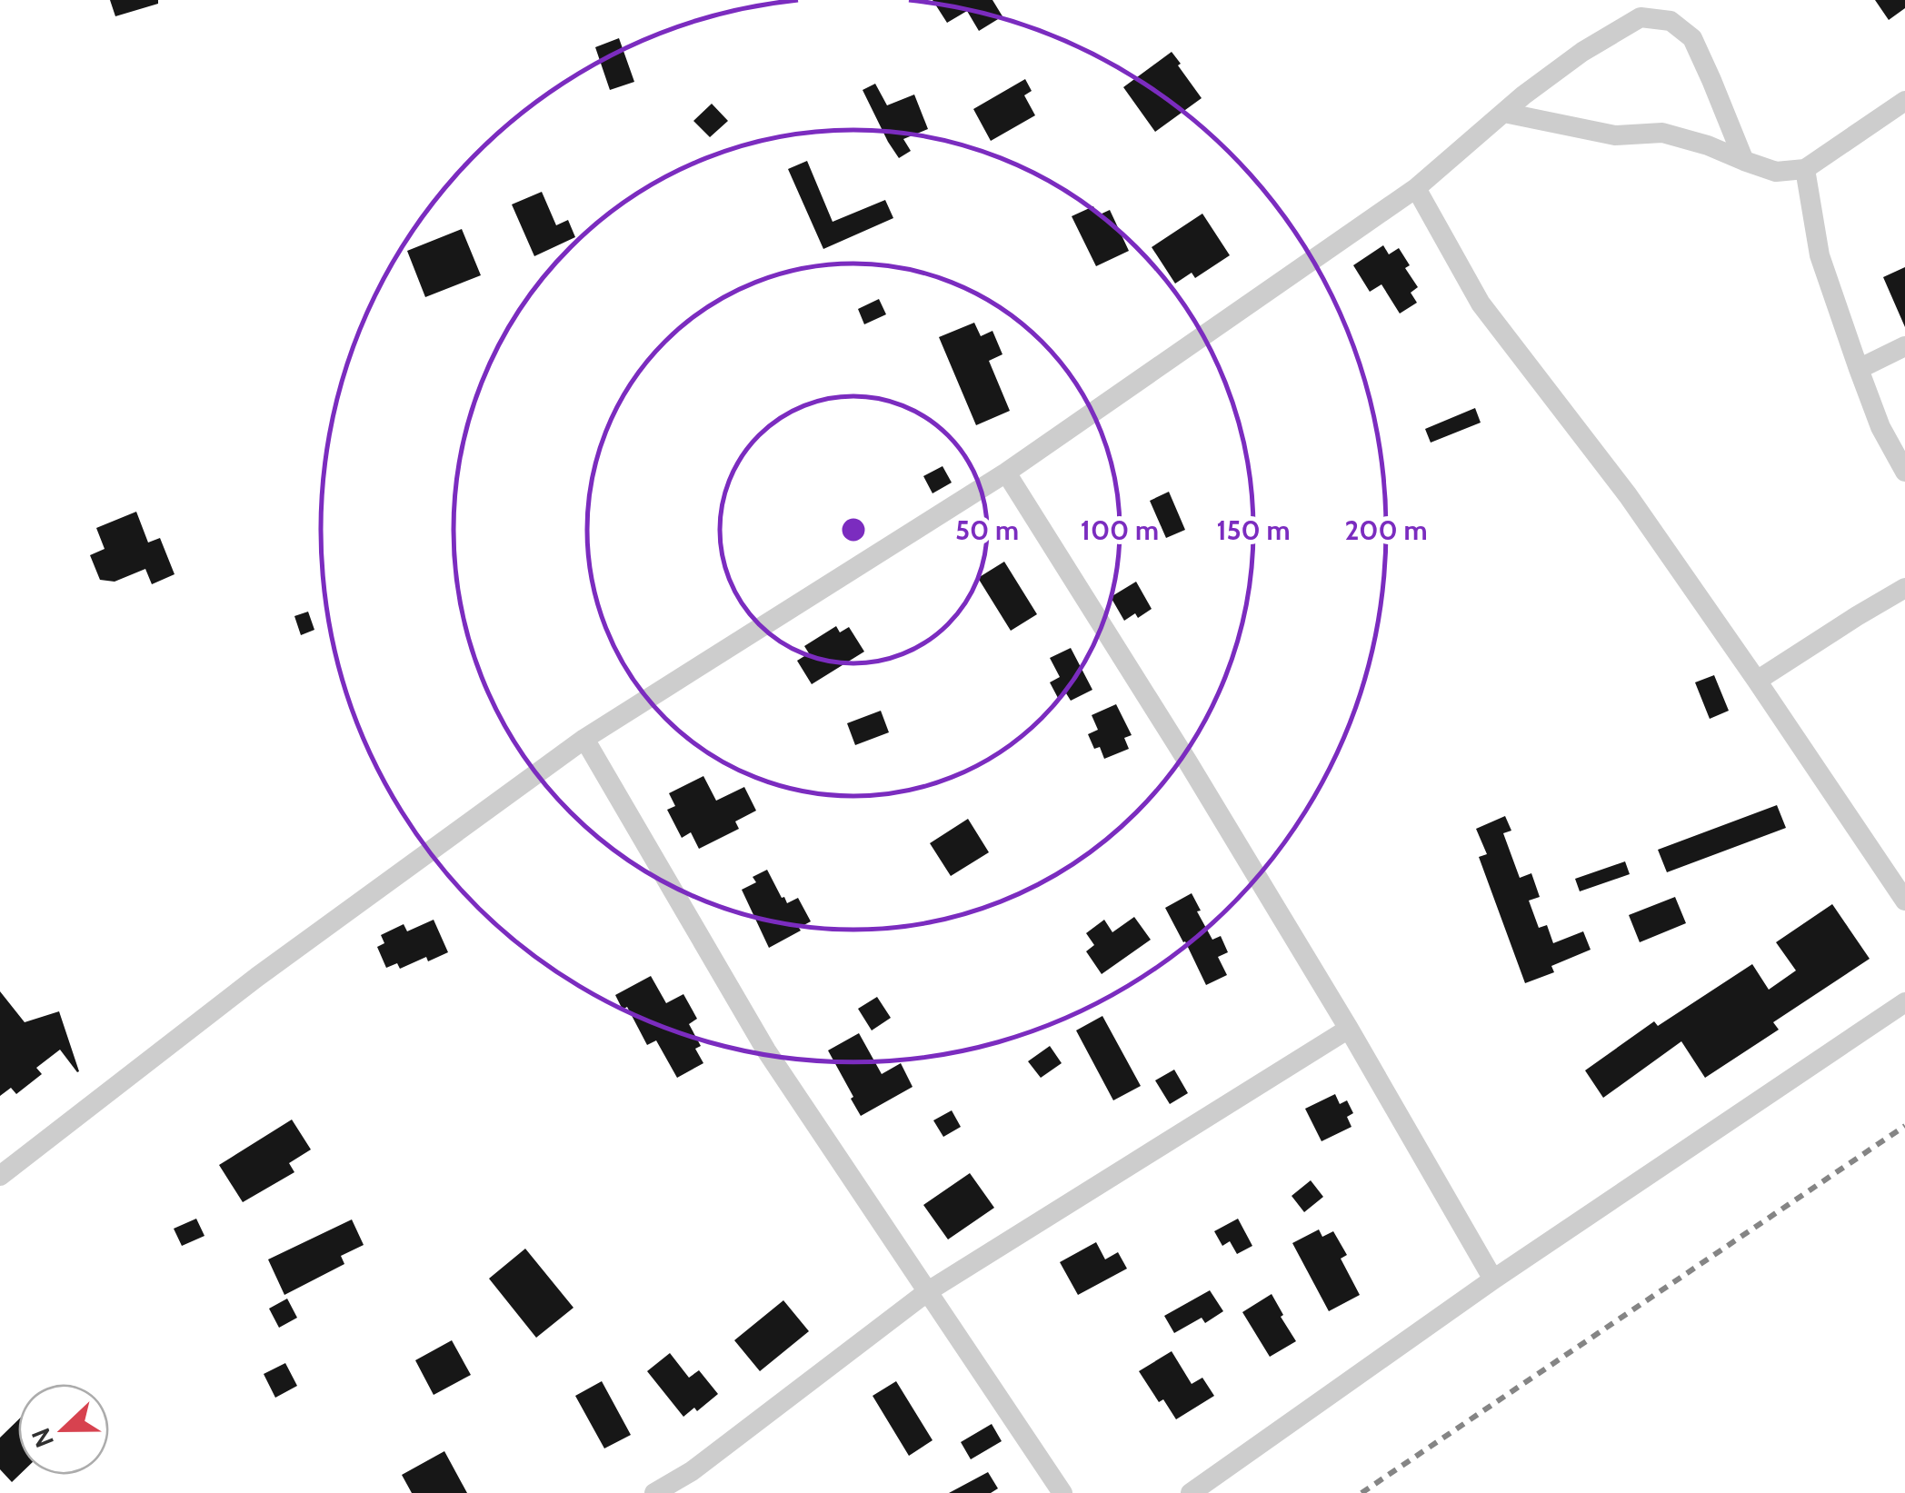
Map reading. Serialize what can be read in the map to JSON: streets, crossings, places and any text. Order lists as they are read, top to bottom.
{
  "north": "left",
  "rings": [
    "50 m",
    "100 m",
    "150 m",
    "200 m"
  ]
}
